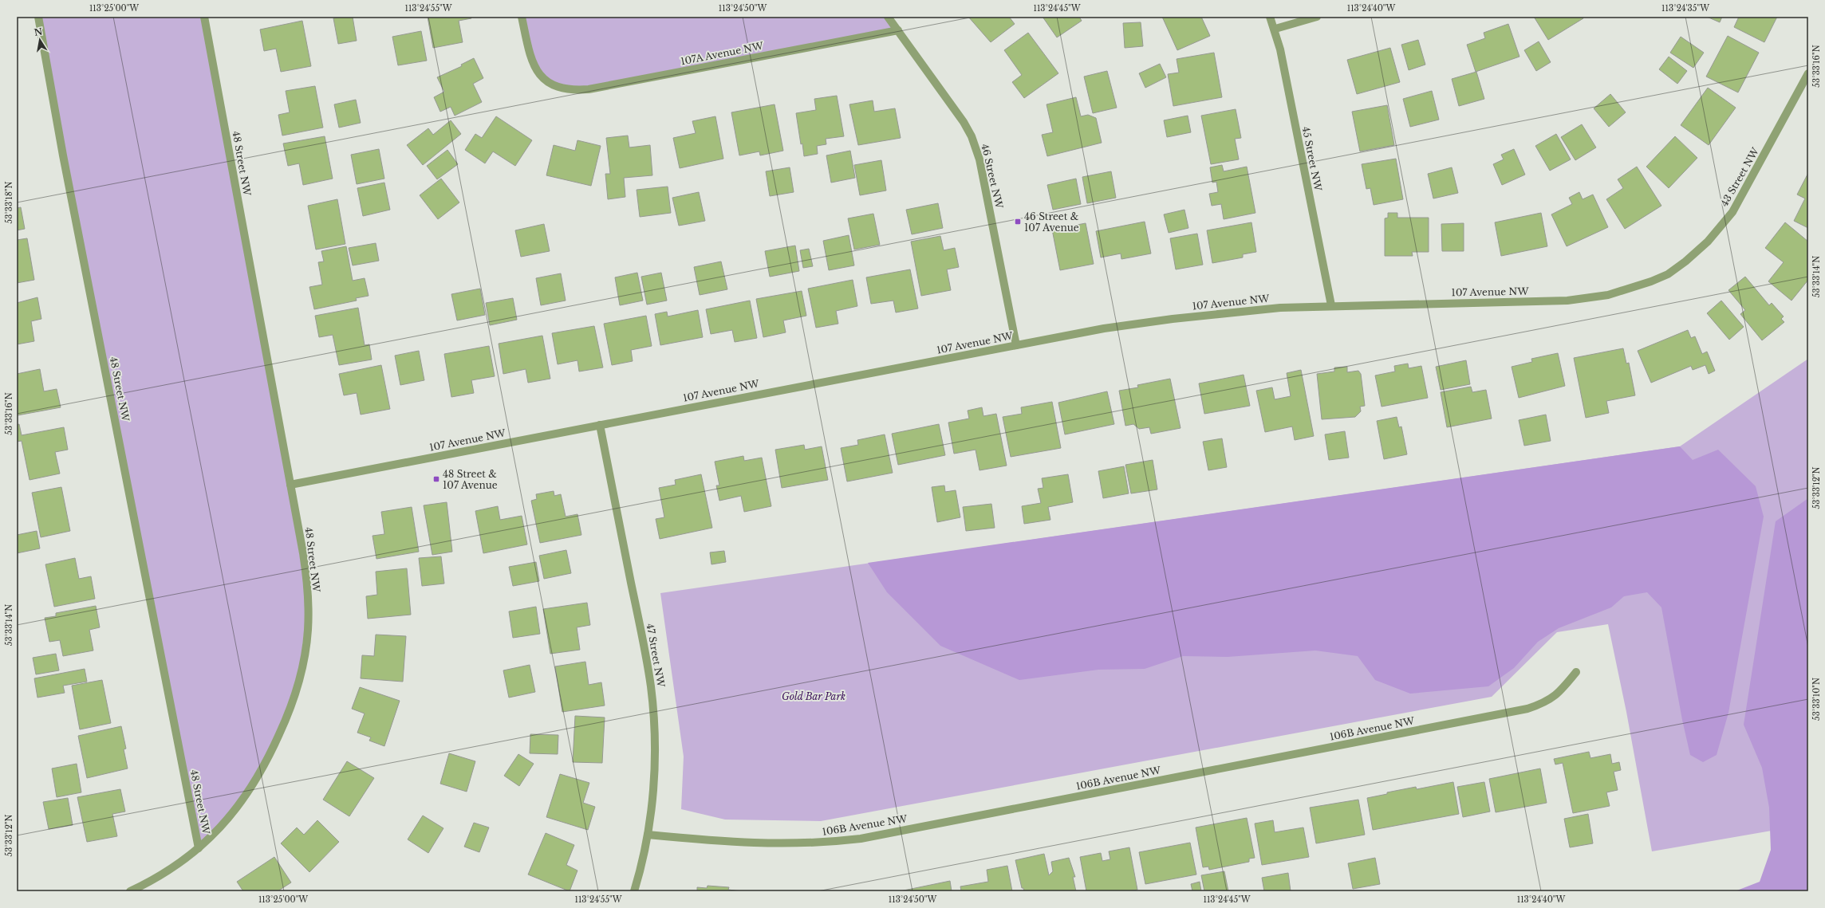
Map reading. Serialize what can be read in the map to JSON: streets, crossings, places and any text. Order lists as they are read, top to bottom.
{
  "streets": {
    "street": [
      "107A Avenue NW",
      "45 Street NW",
      "48 Street NW",
      "46 Street NW",
      "43 Street NW",
      "107 Avenue NW",
      "47 Street NW",
      "106B Avenue NW"
    ]
  },
  "crossings": [
    ["107A Avenue NW", "46 Street NW"],
    ["45 Street NW", "107 Avenue NW"],
    ["48 Street NW", "107 Avenue NW"],
    ["46 Street NW", "107 Avenue NW"],
    ["43 Street NW", "107 Avenue NW"],
    ["107 Avenue NW", "47 Street NW"],
    ["47 Street NW", "106B Avenue NW"]
  ],
  "parks": ["Gold Bar Park"],
  "places": {
    "transit": ["46 Street & 107 Avenue", "48 Street & 107 Avenue"]
  },
  "north": "top",
  "coordinates": [
    "113°25'00\"W",
    "113°24'55\"W",
    "113°24'50\"W",
    "113°24'45\"W",
    "113°24'40\"W",
    "113°24'35\"W",
    "53°33'16\"N",
    "53°33'18\"N",
    "53°33'14\"N",
    "53°33'12\"N",
    "53°33'10\"N"
  ]
}
